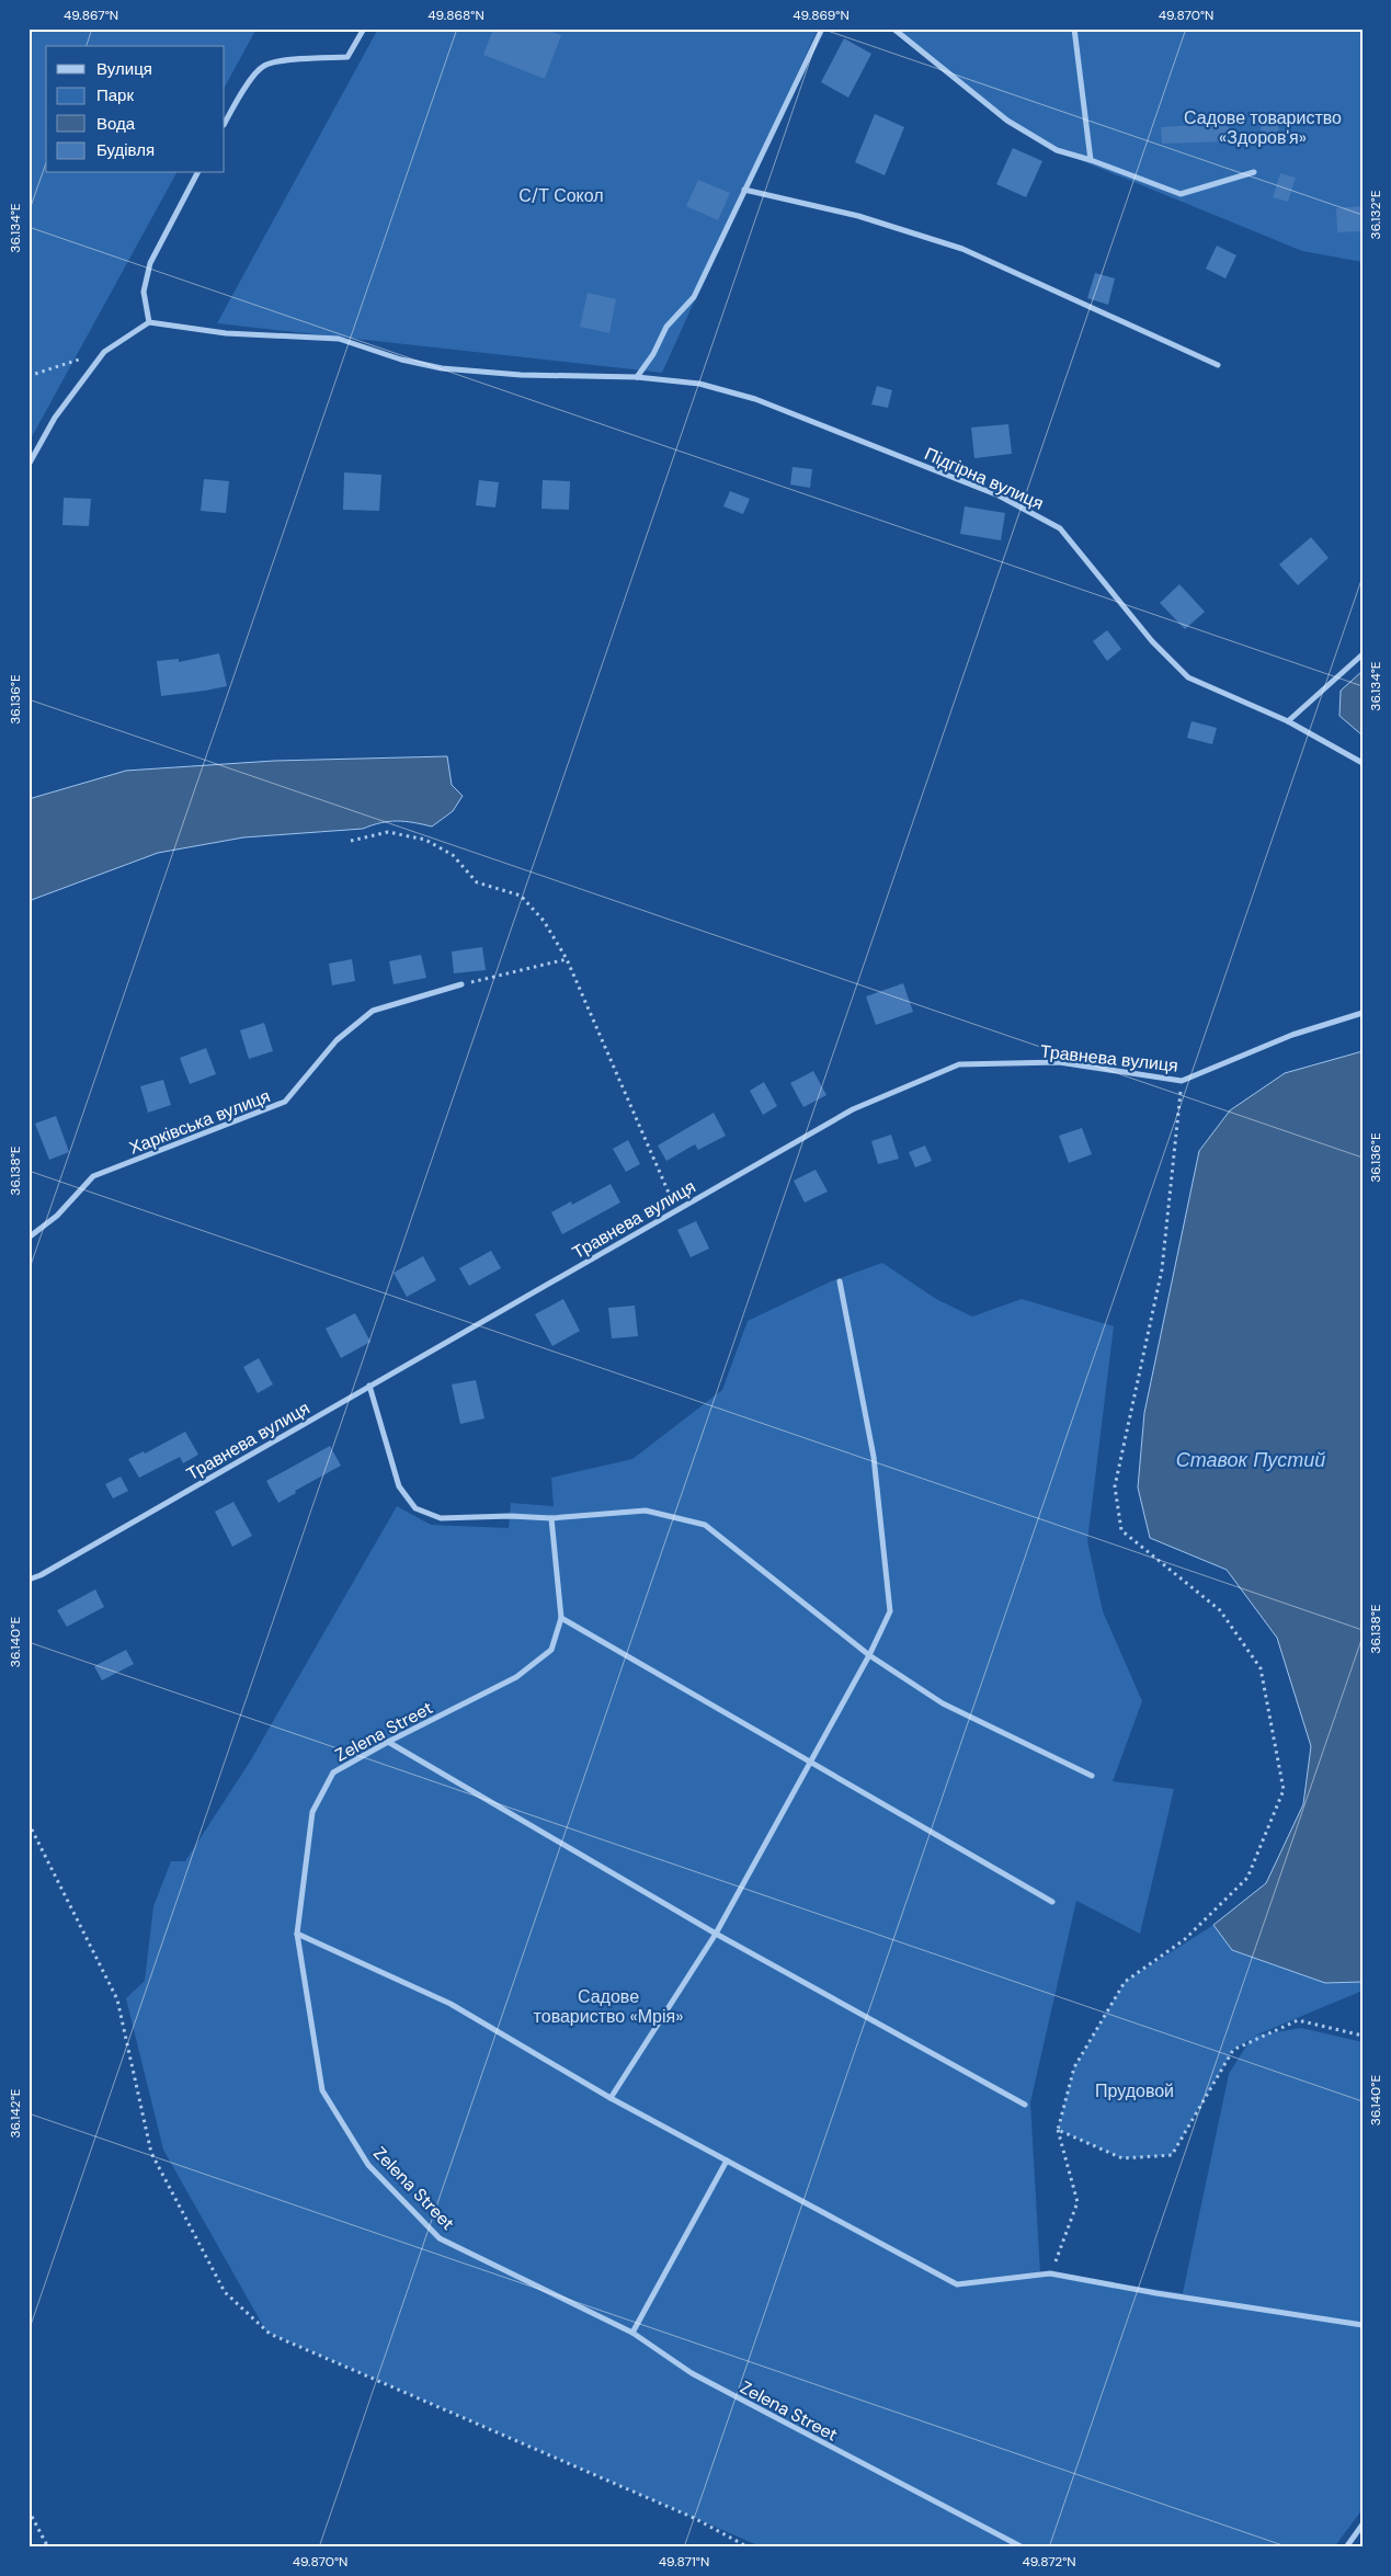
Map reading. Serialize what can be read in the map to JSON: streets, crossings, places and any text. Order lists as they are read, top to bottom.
{
  "streets": {
    "street": [
      "Підгірна вулиця",
      "Травнева вулиця",
      "Харківська вулиця",
      "Zelena Street"
    ]
  },
  "water": ["Ставок Пустий"],
  "parks": [
    "Садове товариство «Здоров'я»",
    "С/Т Сокол",
    "Садове товариство «Мрія»",
    "Прудовой"
  ],
  "legend": [
    "Вулиця",
    "Парк",
    "Вода",
    "Будівля"
  ],
  "coordinates": [
    "49.867°N",
    "49.868°N",
    "49.869°N",
    "49.870°N",
    "36.132°E",
    "36.134°E",
    "36.136°E",
    "36.138°E",
    "36.140°E",
    "36.142°E",
    "49.871°N",
    "49.872°N"
  ]
}
